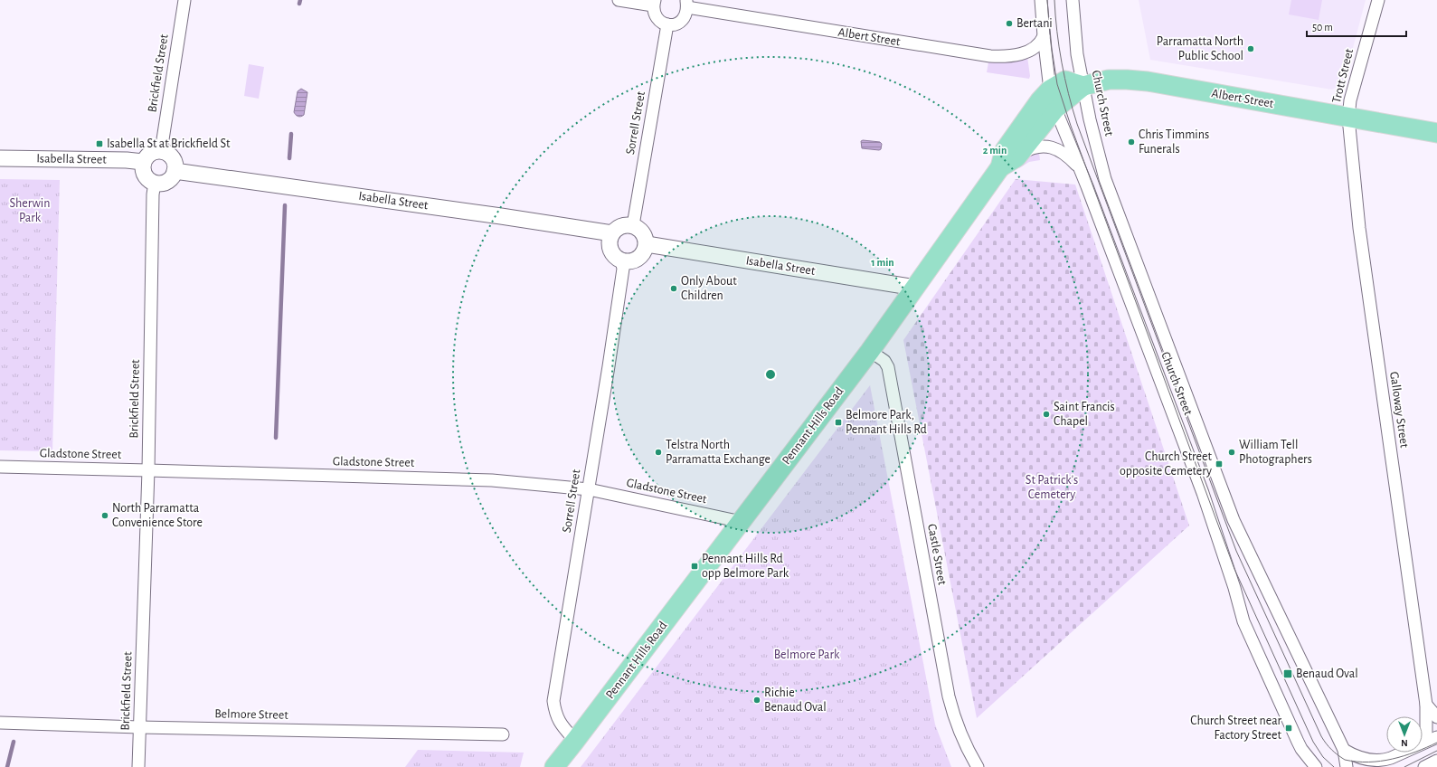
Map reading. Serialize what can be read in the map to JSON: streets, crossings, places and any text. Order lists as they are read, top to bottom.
{
  "streets": {
    "main road": ["Albert Street", "Pennant Hills Road"],
    "street": [
      "Brickfield Street",
      "Trott Street",
      "Church Street",
      "Sorrell Street",
      "Isabella Street",
      "Galloway Street",
      "Gladstone Street",
      "Castle Street",
      "Belmore Street"
    ]
  },
  "crossings": [
    ["Albert Street", "Trott Street"],
    ["Albert Street", "Church Street"],
    ["Albert Street", "Galloway Street"],
    ["Albert Street", "Pennant Hills Road"],
    ["Brickfield Street", "Isabella Street"],
    ["Brickfield Street", "Gladstone Street"],
    ["Brickfield Street", "Belmore Street"],
    ["Trott Street", "Galloway Street"],
    ["Church Street", "Pennant Hills Road"],
    ["Sorrell Street", "Isabella Street"],
    ["Sorrell Street", "Pennant Hills Road"],
    ["Sorrell Street", "Gladstone Street"],
    ["Isabella Street", "Pennant Hills Road"],
    ["Pennant Hills Road", "Gladstone Street"],
    ["Pennant Hills Road", "Castle Street"]
  ],
  "parks": ["Sherwin Park", "St Patrick's Cemetery", "Belmore Park"],
  "places": {
    "other": [
      "Bertani",
      "Parramatta North Public School",
      "Chris Timmins Funerals",
      "Only About Children",
      "Saint Francis Chapel",
      "Telstra North Parramatta Exchange",
      "William Tell Photographers",
      "North Parramatta Convenience Store",
      "Richie Benaud Oval"
    ],
    "transit": [
      "Isabella St at Brickfield St",
      "Belmore Park, Pennant Hills Rd",
      "Church Street opposite Cemetery",
      "Pennant Hills Rd opp Belmore Park",
      "Benaud Oval",
      "Church Street near Factory Street"
    ]
  },
  "scale_bar": "50 m",
  "north": "bottom",
  "rings": ["2 min", "1 min"]
}
